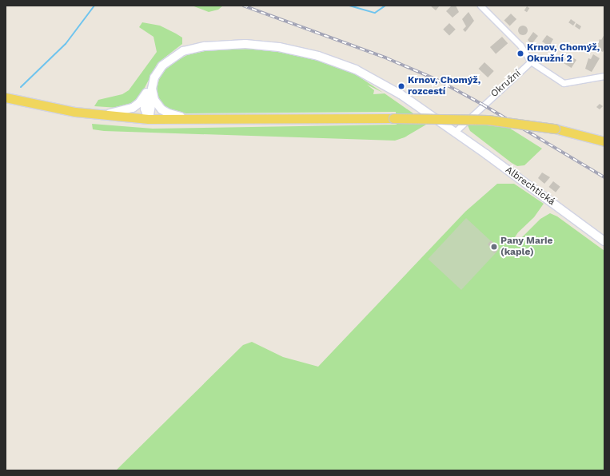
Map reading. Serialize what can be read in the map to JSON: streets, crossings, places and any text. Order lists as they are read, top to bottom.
{
  "streets": {
    "main road": ["Albrechtická"],
    "street": ["Okružní"]
  },
  "crossings": [
    ["Okružní", "Albrechtická"]
  ],
  "places": ["Krnov, Chomýž, Okružní 2", "Krnov, Chomýž, rozcestí", "Pany Marie (kaple)"]
}
